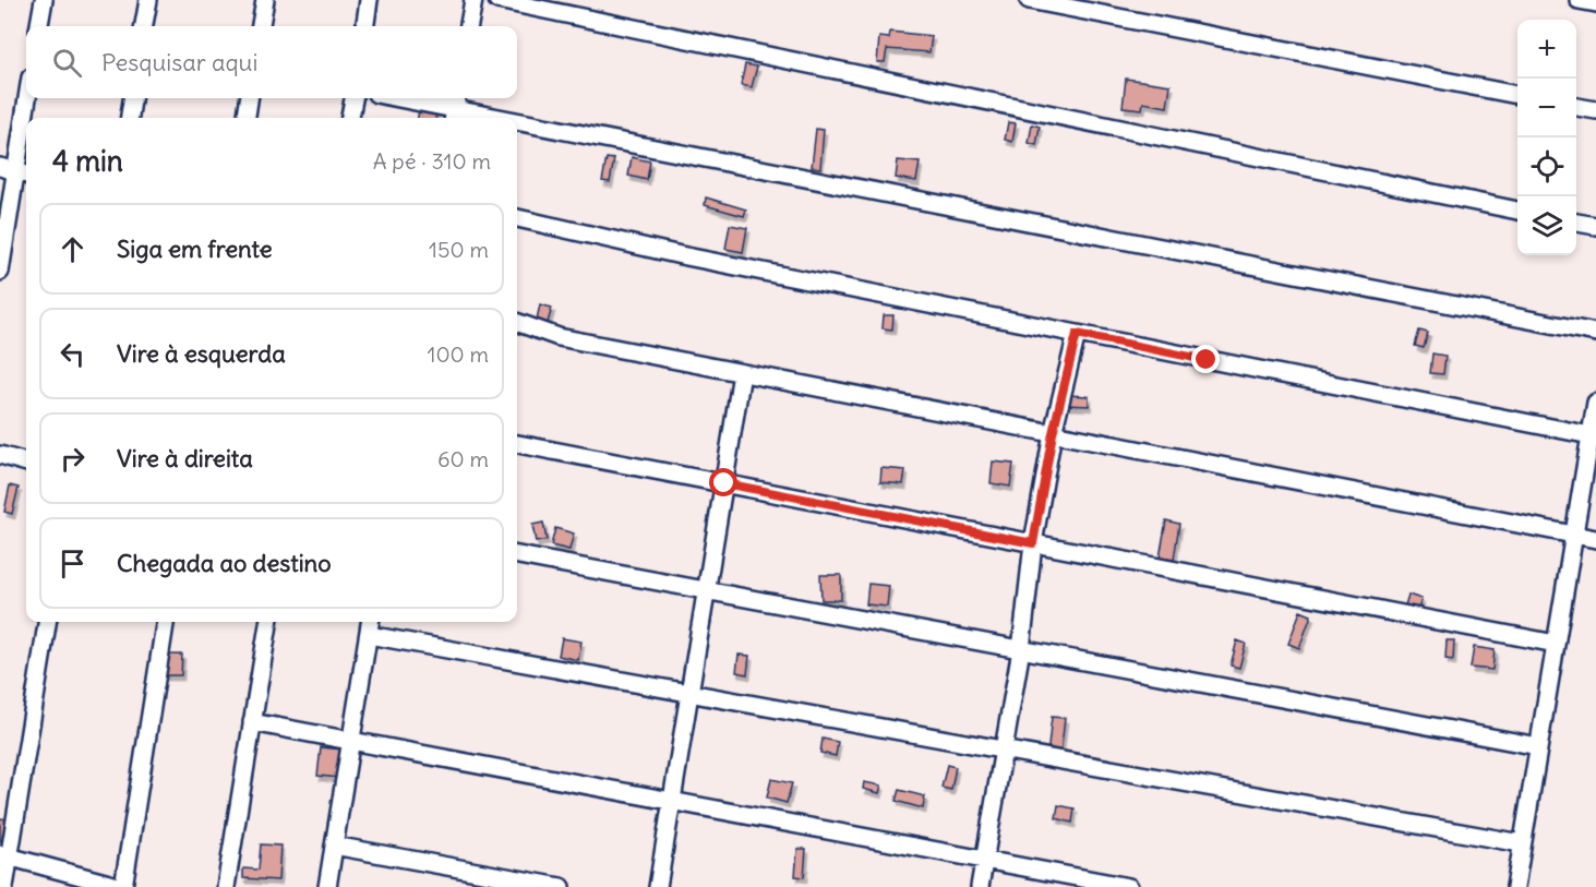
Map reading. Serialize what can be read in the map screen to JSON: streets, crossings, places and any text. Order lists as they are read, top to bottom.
{
  "page": {
    "map_buttons": ["+", "−"],
    "search": "Pesquisar aqui",
    "heading": ["4 min", "A pé · 310 m"],
    "list": [
      ["Siga em frente", "150 m"],
      ["Vire à esquerda", "100 m"],
      ["Vire à direita", "60 m"],
      "Chegada ao destino"
    ]
  }
}
